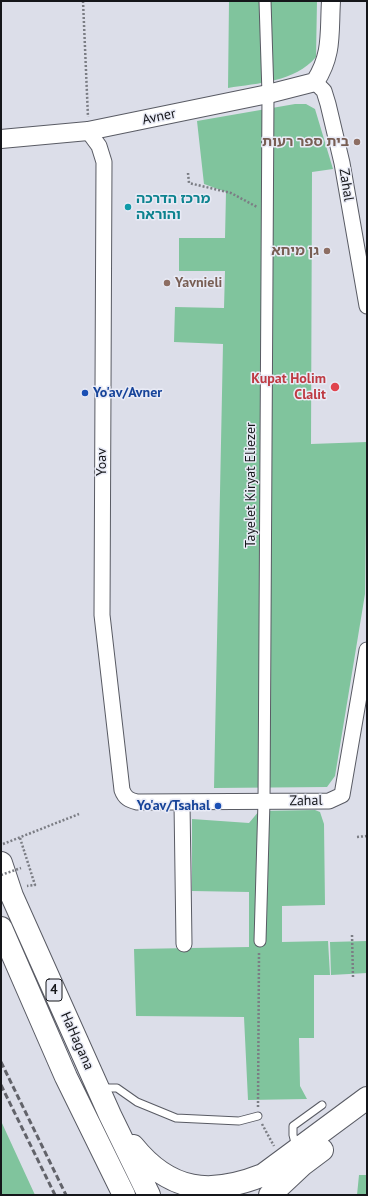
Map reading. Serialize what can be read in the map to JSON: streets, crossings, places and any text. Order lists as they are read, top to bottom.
{
  "streets": {
    "highway": ["4", "HaHagana"],
    "street": [
      "Avner",
      "Zahal",
      "Yoav",
      "Tayelet Kiryat Eliezer"
    ]
  },
  "crossings": [
    ["Avner", "Zahal"],
    ["Avner", "Yoav"],
    ["Avner", "Tayelet Kiryat Eliezer"],
    ["Zahal", "Yoav"],
    ["Zahal", "Tayelet Kiryat Eliezer"]
  ],
  "places": [
    "בית ספר רעות",
    "מרכז הדרכה והוראה",
    "גן מיחא",
    "Yavnieli",
    "Kupat Holim Clalit",
    "Yo'av/Avner",
    "Yo'av/Tsahal"
  ]
}
